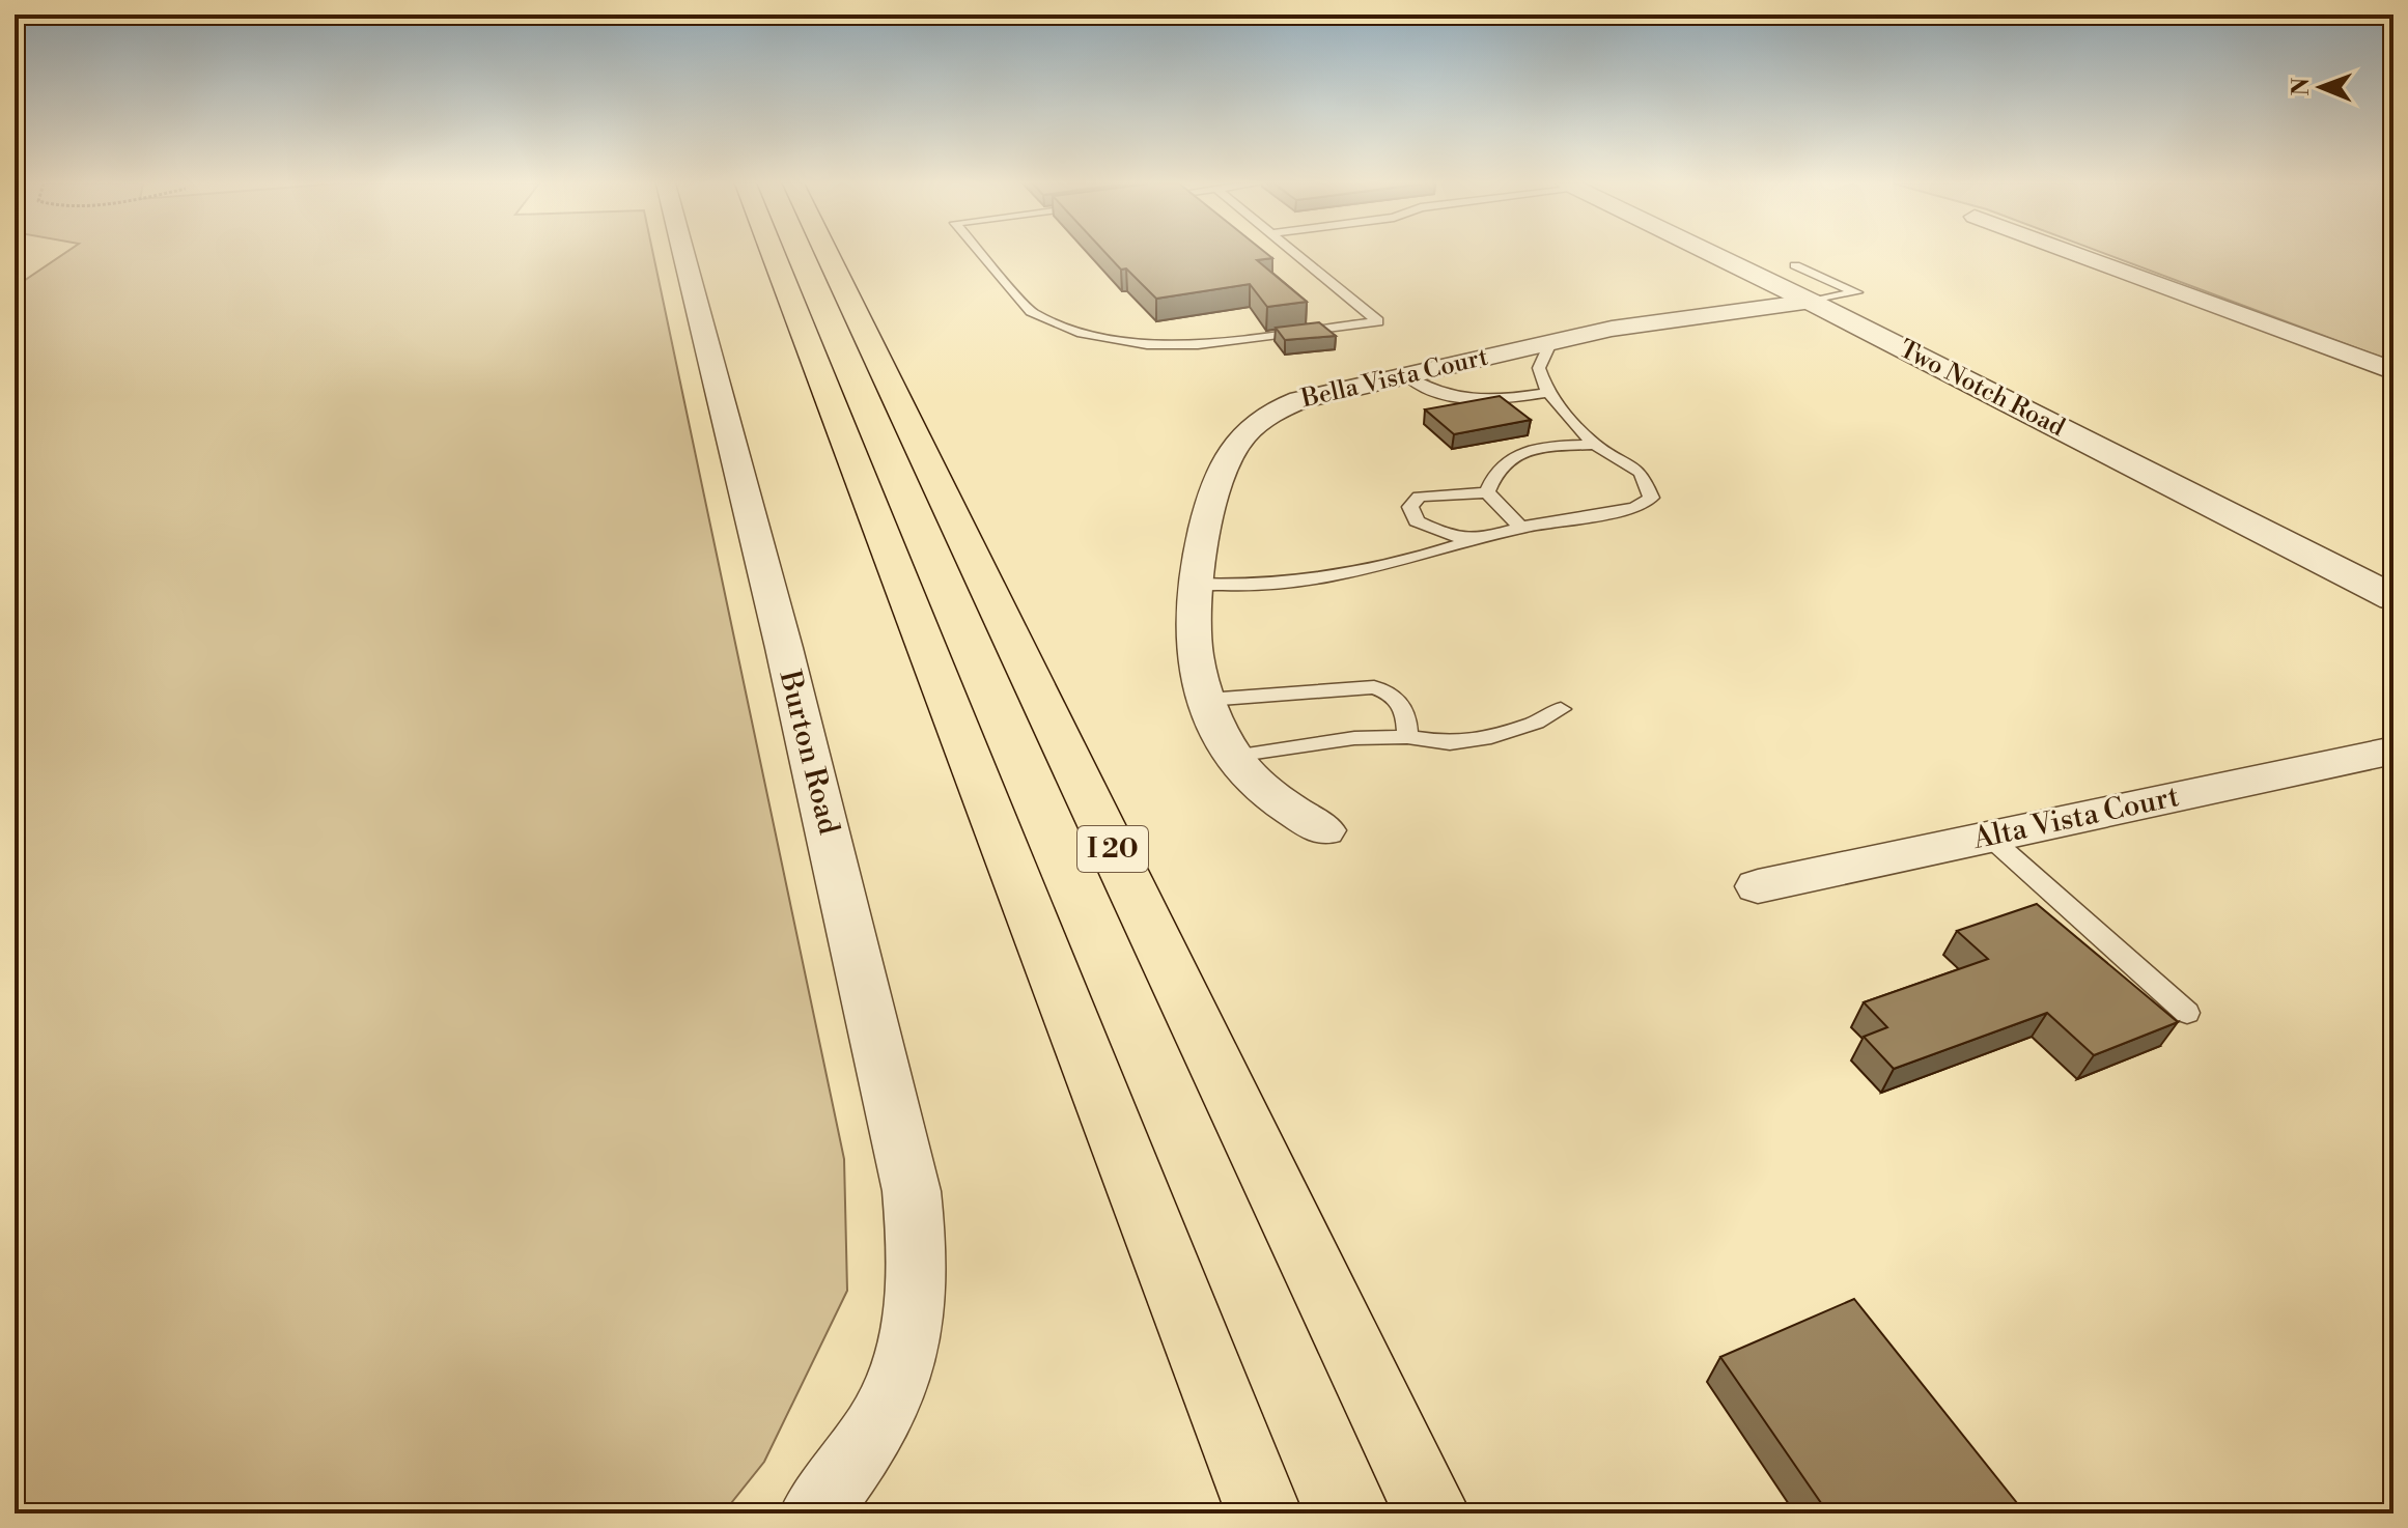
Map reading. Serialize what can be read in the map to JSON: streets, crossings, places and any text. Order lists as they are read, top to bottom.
{
  "streets": {
    "highway": ["I 20"],
    "street": [
      "Bella Vista Court",
      "Two Notch Road",
      "Burton Road",
      "Alta Vista Court"
    ]
  },
  "crossings": [
    ["Bella Vista Court", "Two Notch Road"]
  ],
  "north": "left"
}
